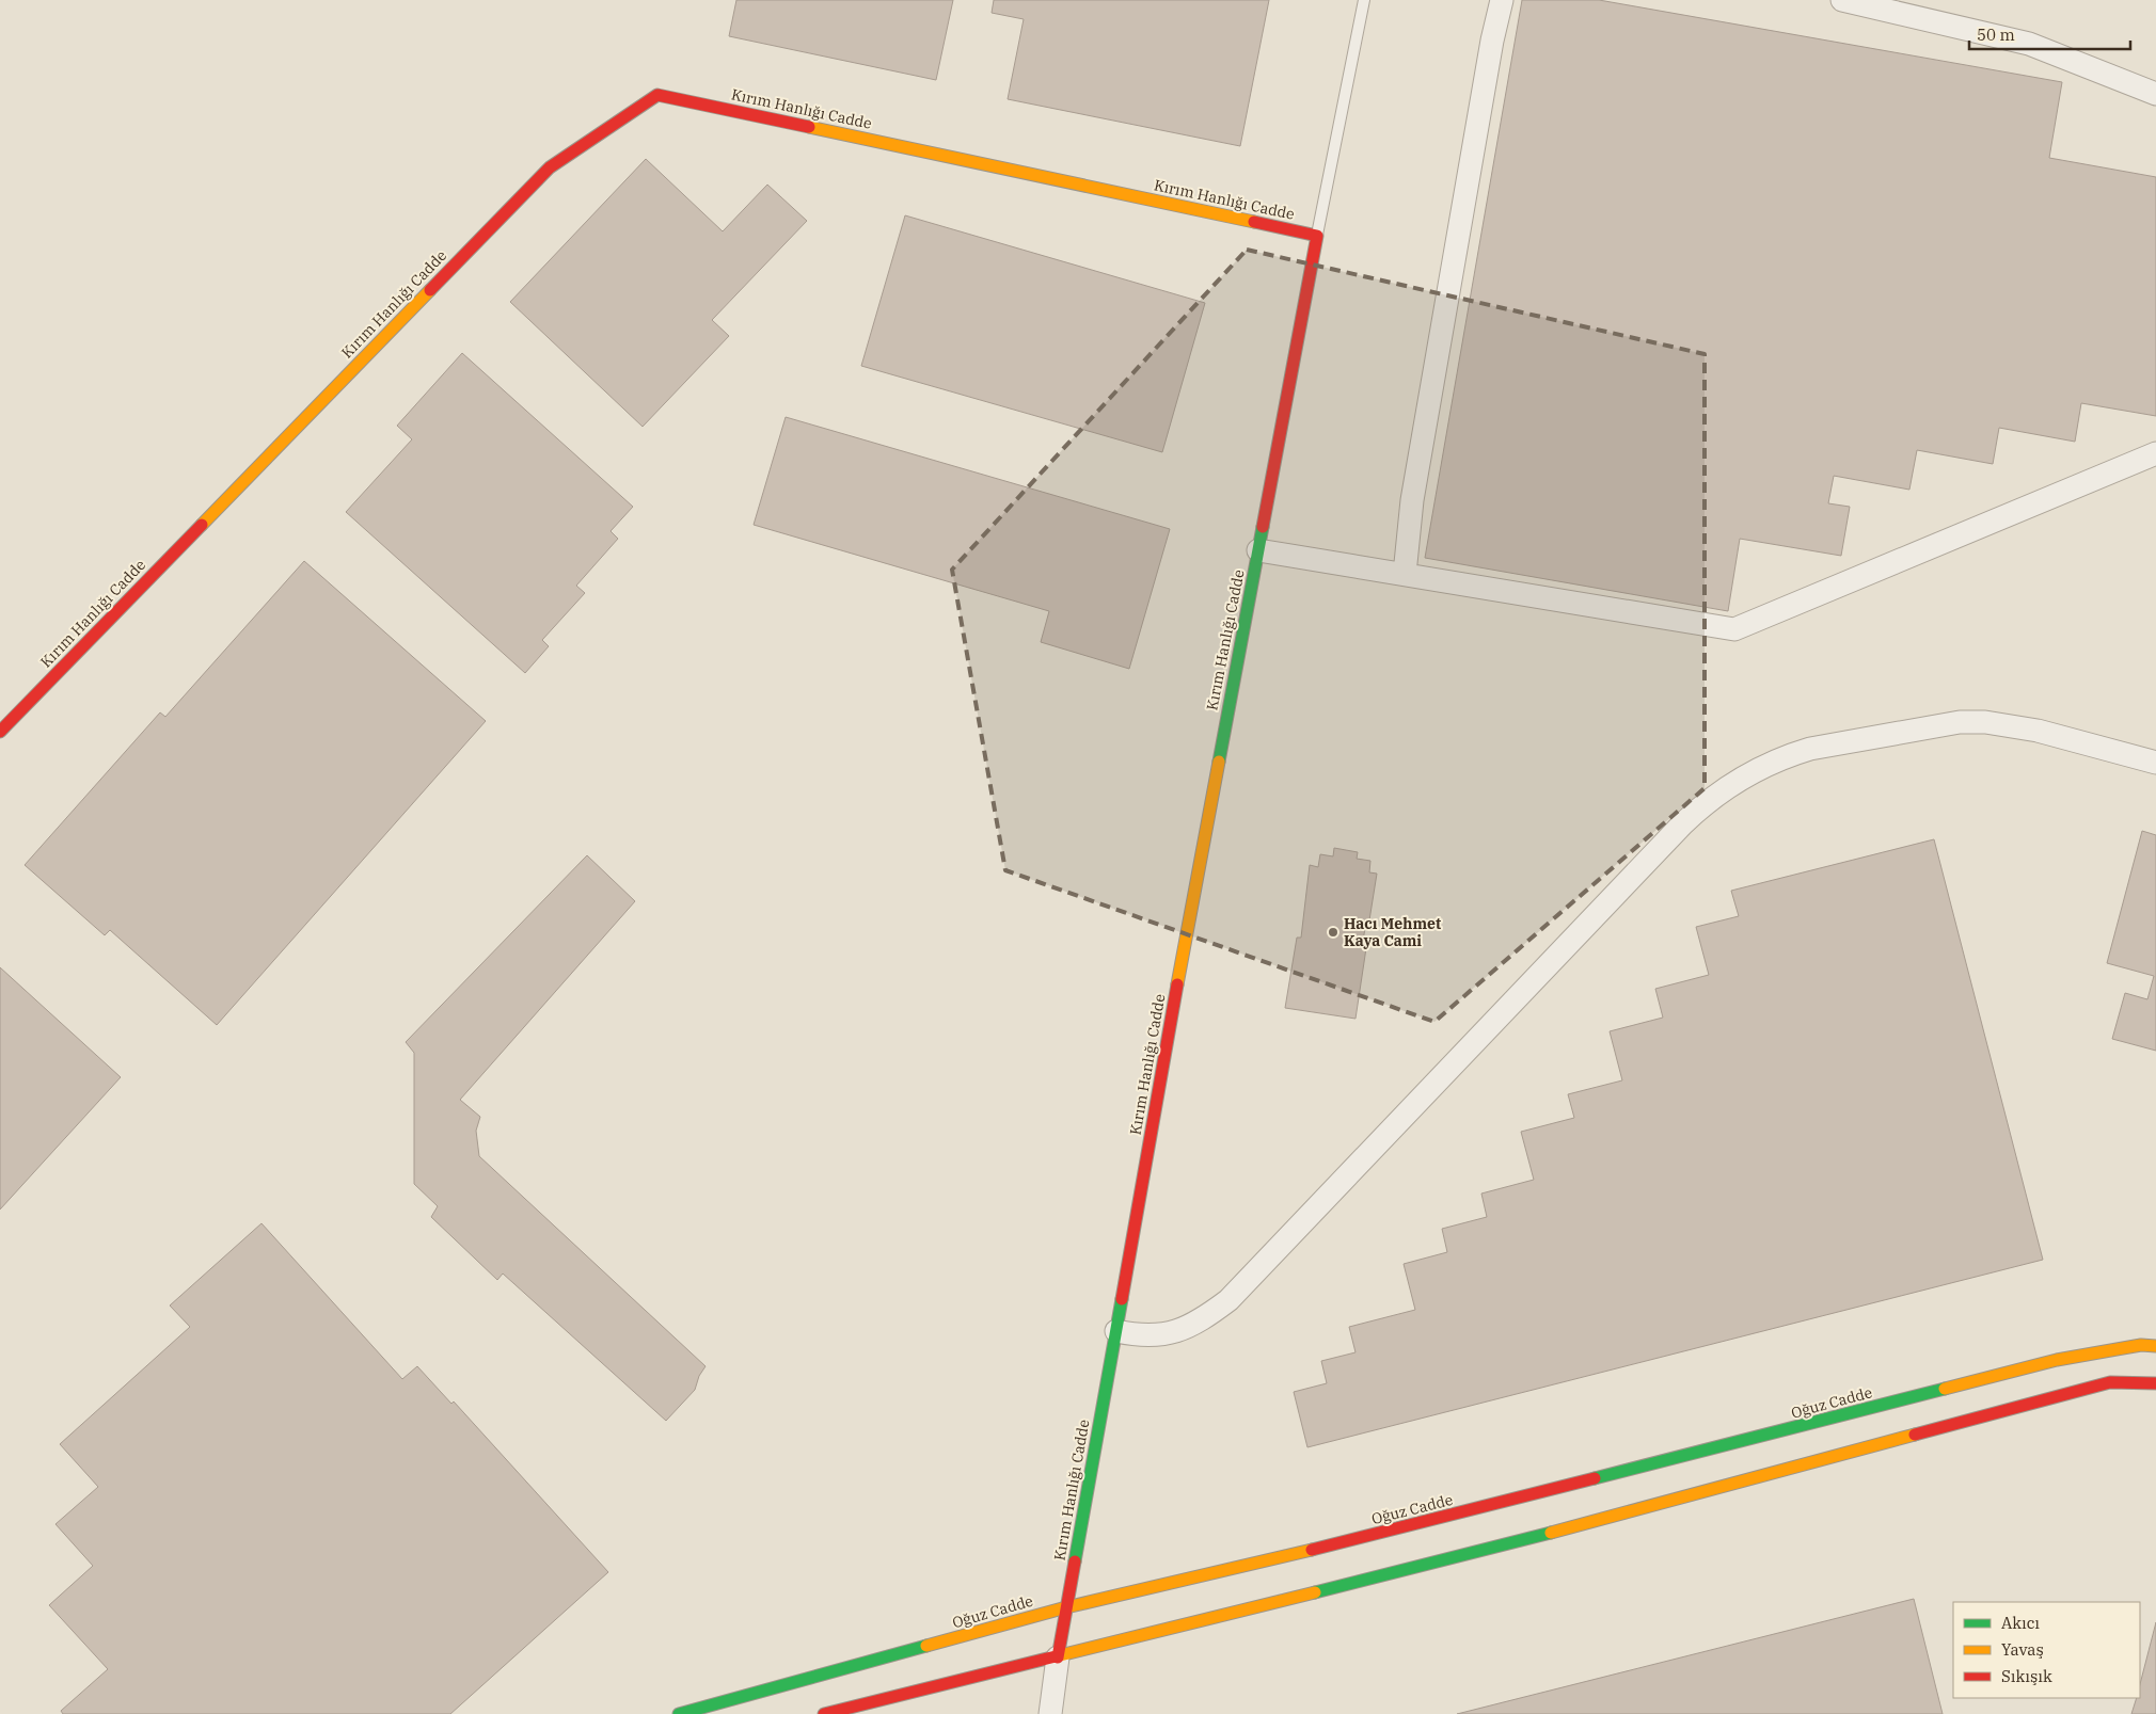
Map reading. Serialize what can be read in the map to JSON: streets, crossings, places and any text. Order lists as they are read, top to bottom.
{
  "streets": {
    "street": ["Kırım Hanlığı Cadde", "Oğuz Cadde"]
  },
  "crossings": [
    ["Kırım Hanlığı Cadde", "Oğuz Cadde"]
  ],
  "places": ["Hacı Mehmet Kaya Cami"],
  "legend": ["Akıcı", "Yavaş", "Sıkışık"],
  "scale_bar": "50 m"
}
